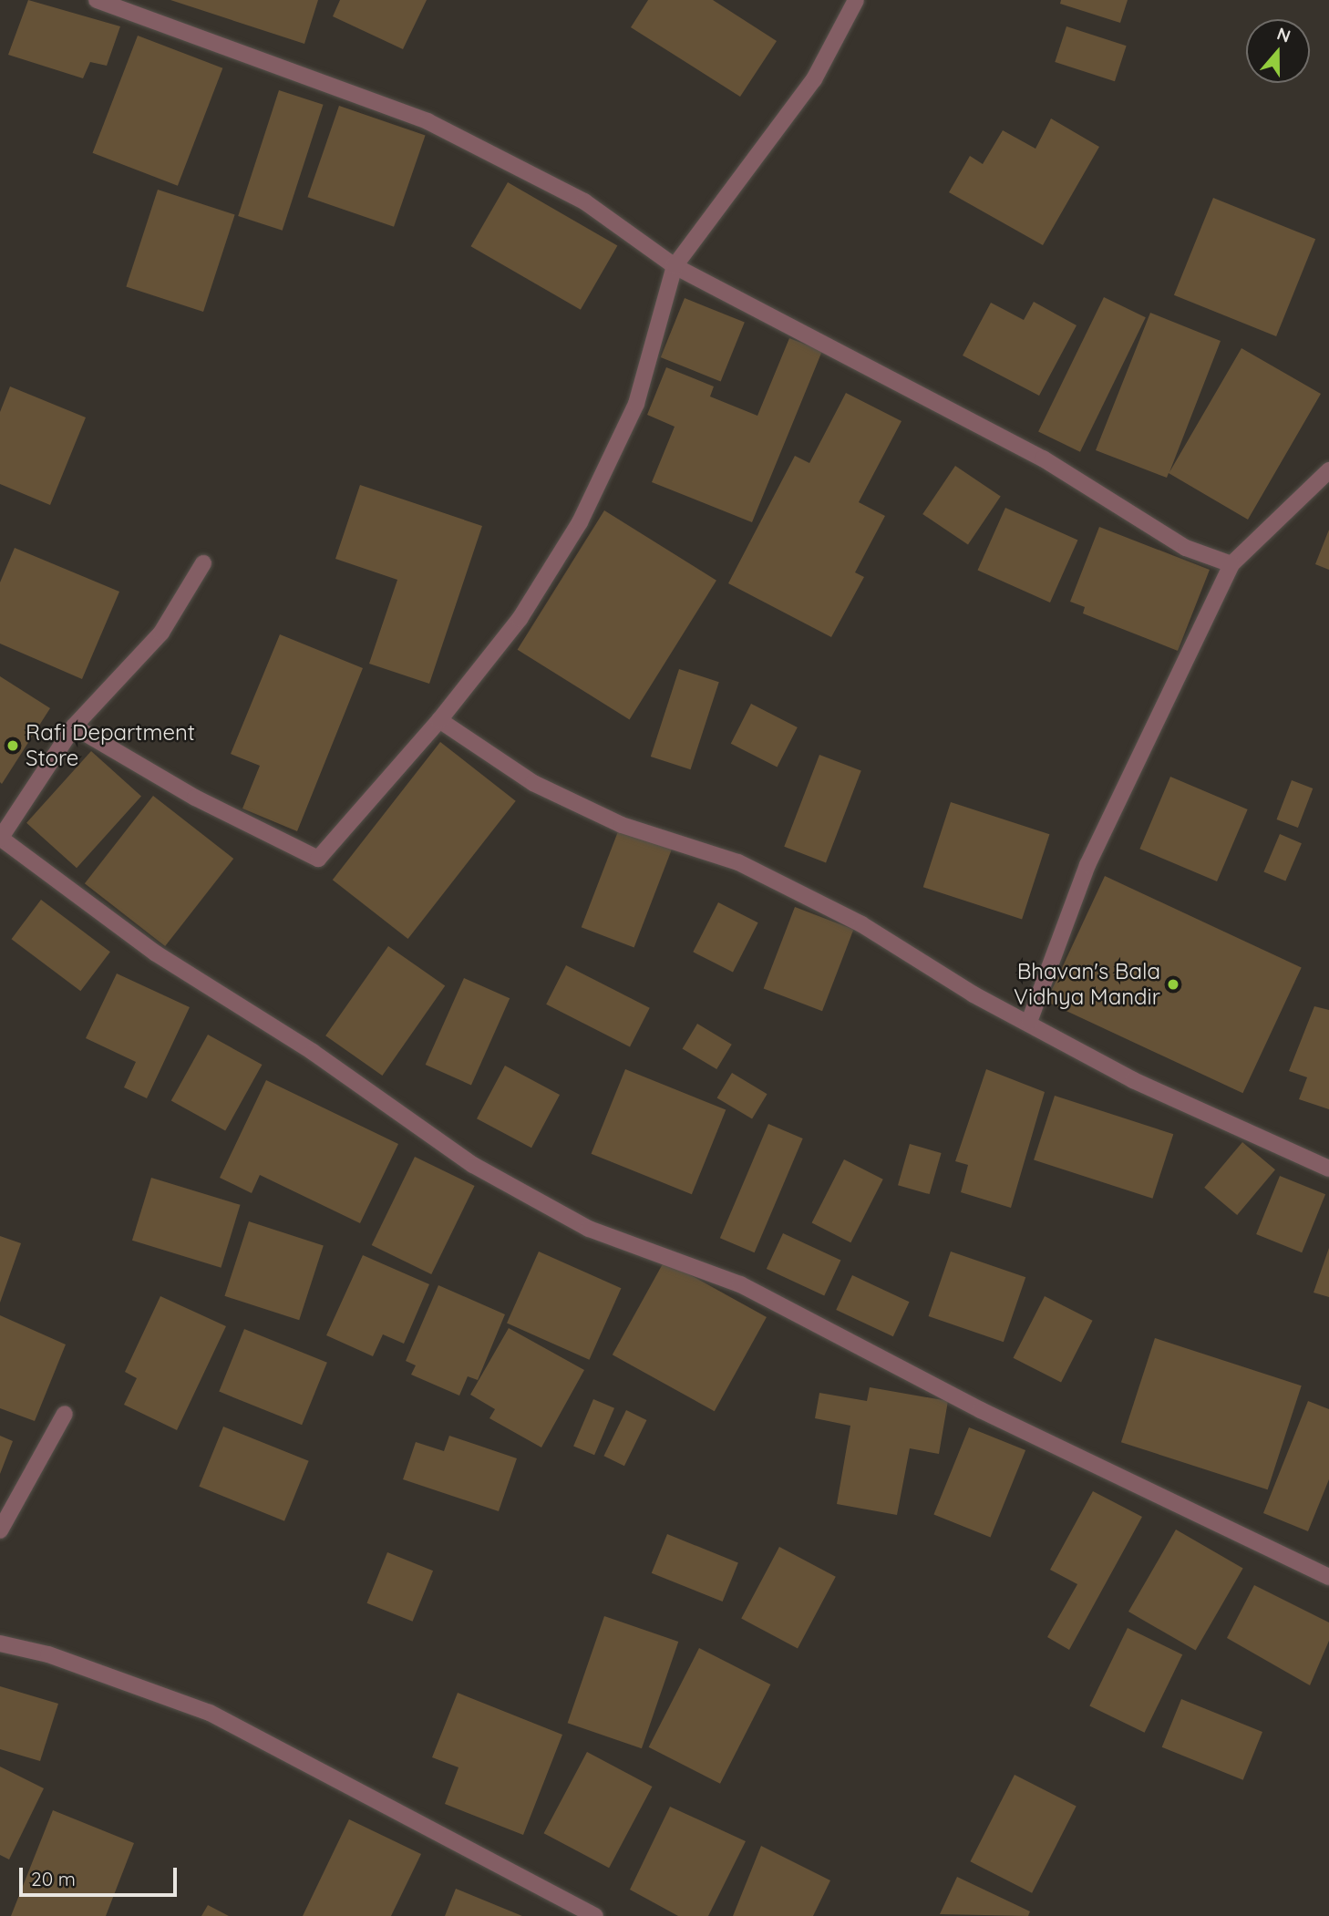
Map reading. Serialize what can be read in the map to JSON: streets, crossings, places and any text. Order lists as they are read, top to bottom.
{
  "places": ["Rafi Department Store", "Bhavan's Bala Vidhya Mandir"],
  "scale_bar": "20 m",
  "north": "top"
}
